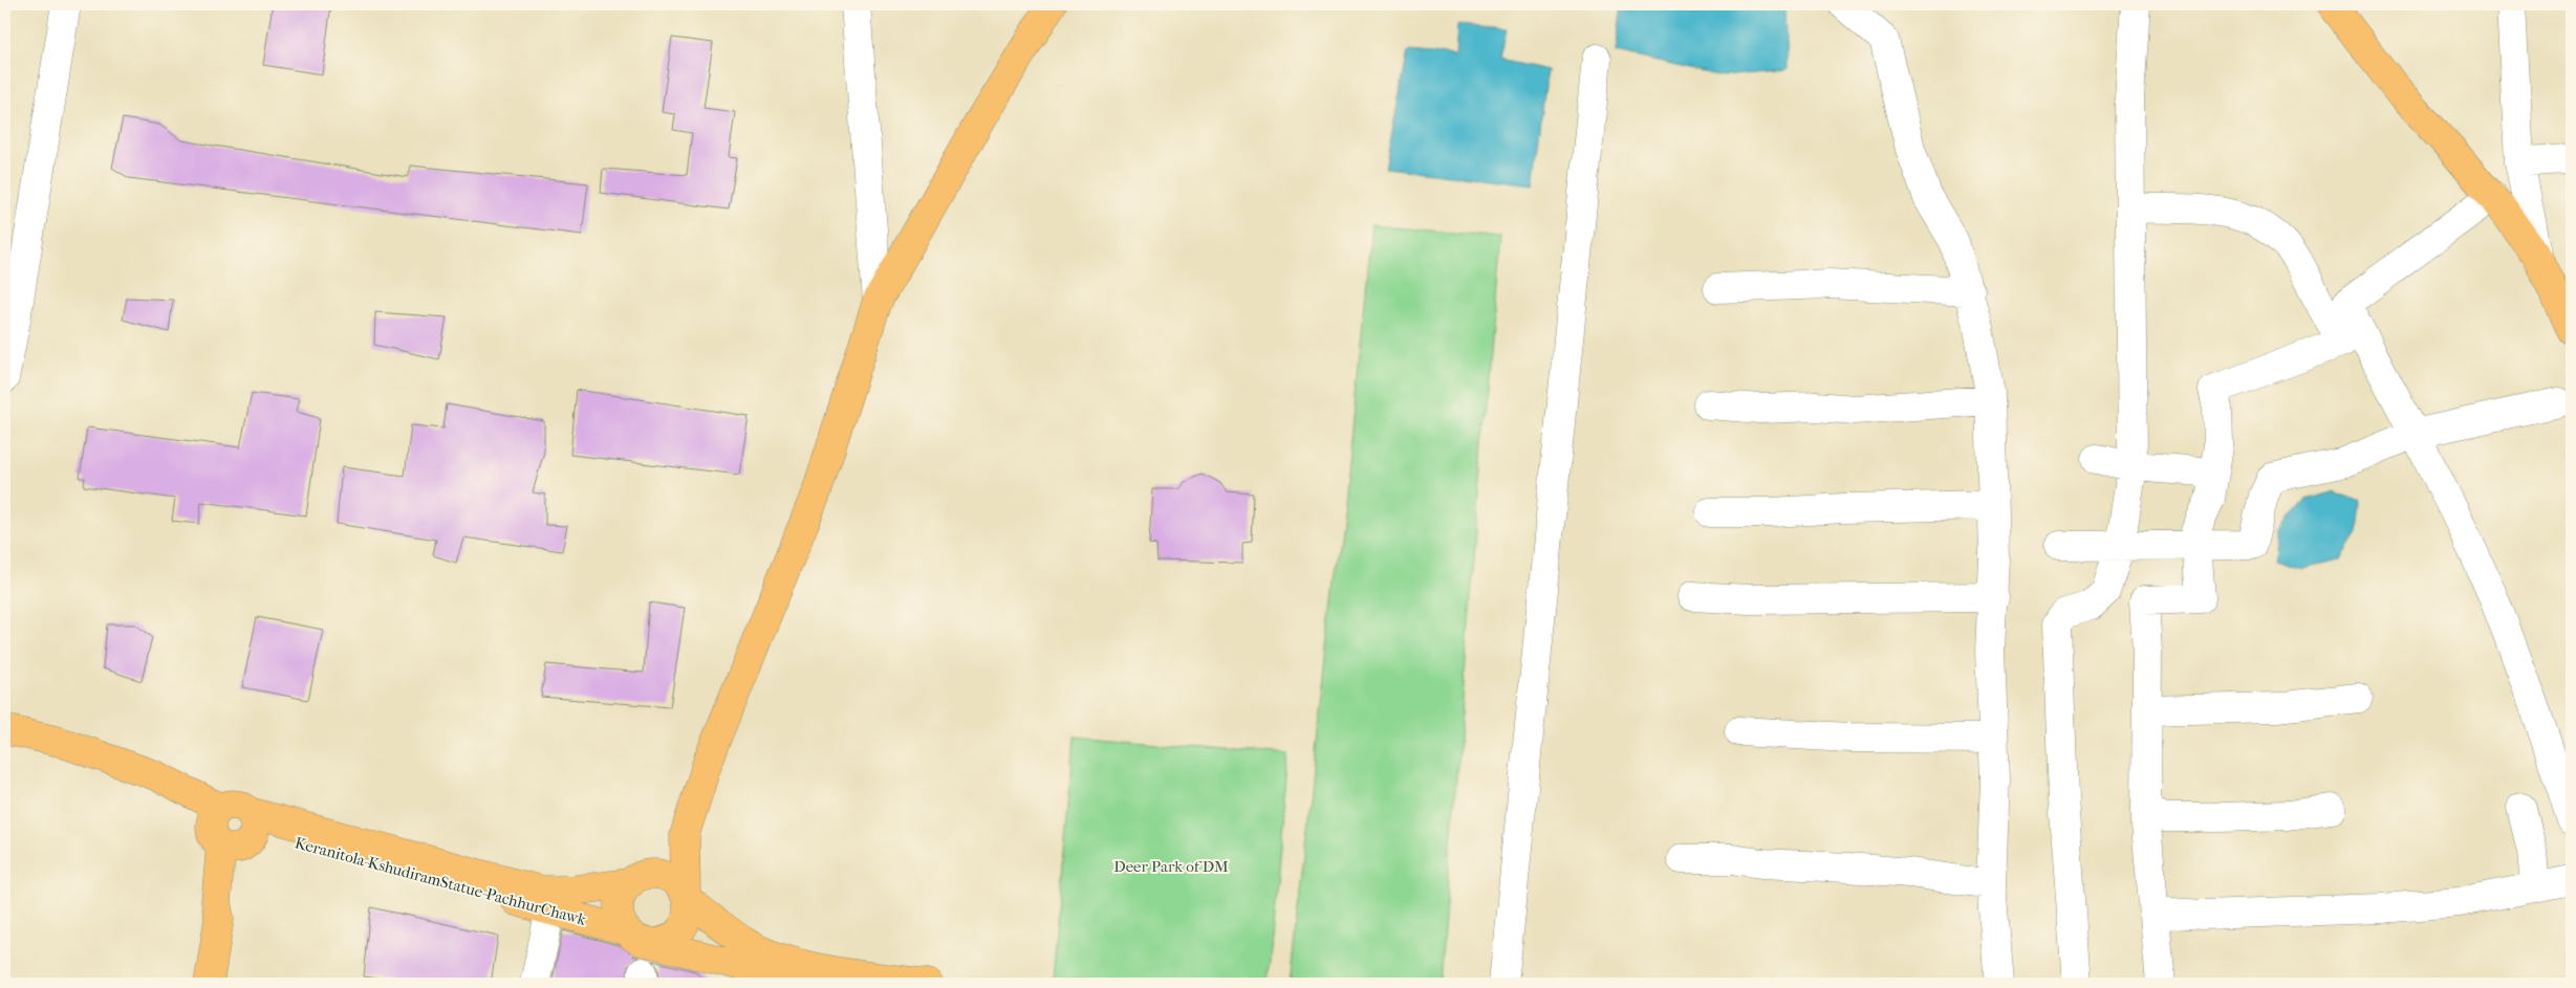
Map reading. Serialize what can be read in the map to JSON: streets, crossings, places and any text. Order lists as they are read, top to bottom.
{
  "streets": {
    "main road": ["Keranitola-KshudiramStatue-PachhurChawk"]
  },
  "parks": ["Deer Park of DM"]
}
